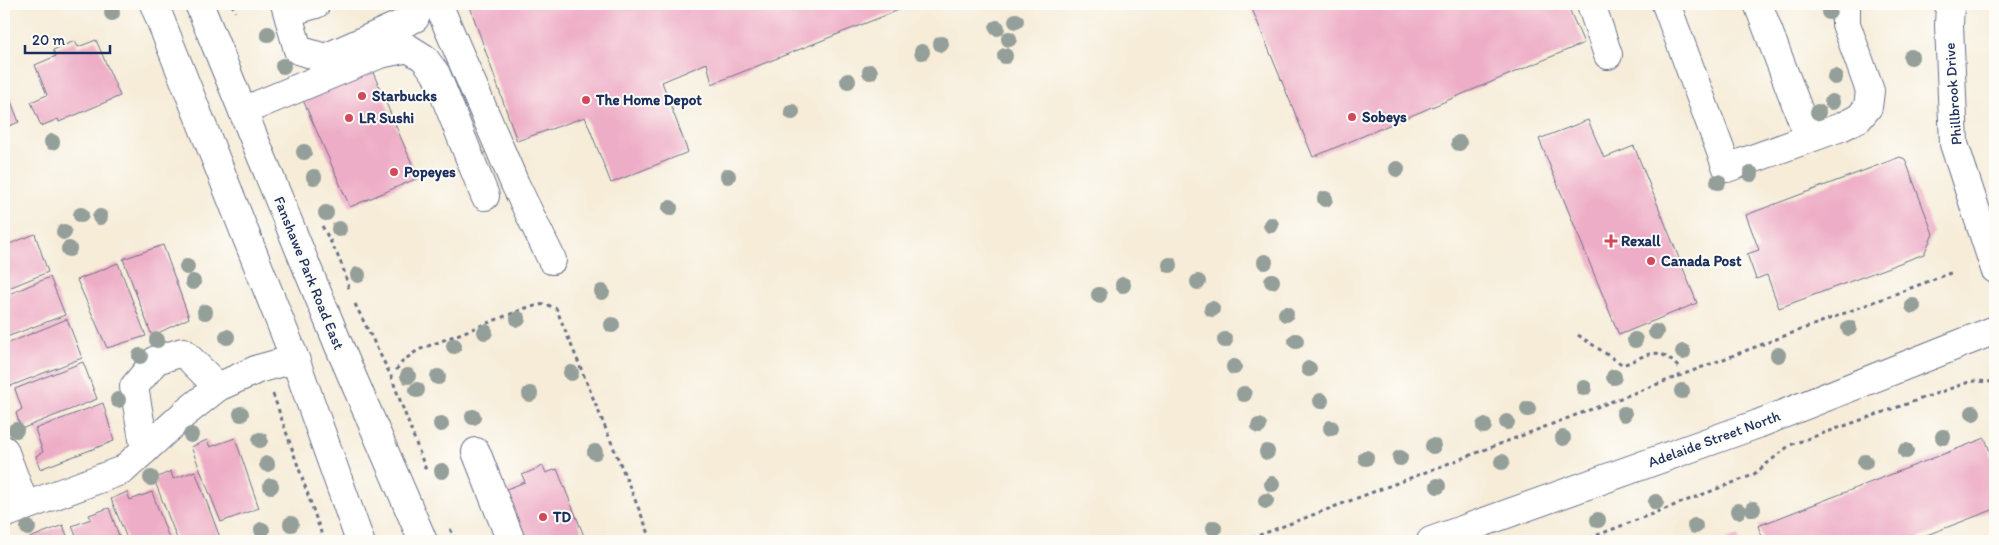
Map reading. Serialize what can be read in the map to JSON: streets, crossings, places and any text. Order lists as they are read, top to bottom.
{
  "streets": {
    "main road": ["Phillbrook Drive", "Fanshawe Park Road East", "Adelaide Street North"]
  },
  "places": {
    "other": [
      "Starbucks",
      "The Home Depot",
      "Sobeys",
      "LR Sushi",
      "Popeyes",
      "Canada Post",
      "TD"
    ],
    "health": ["Rexall"]
  },
  "scale_bar": "20 m"
}
